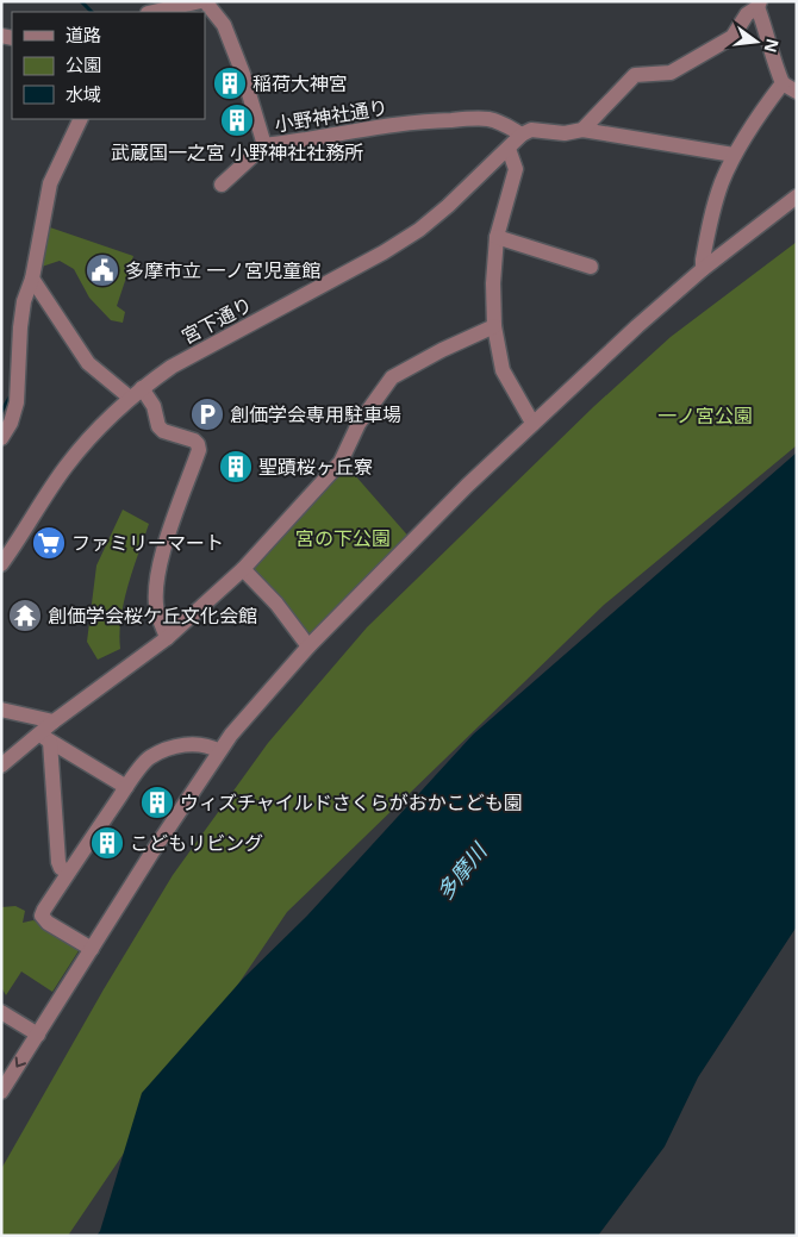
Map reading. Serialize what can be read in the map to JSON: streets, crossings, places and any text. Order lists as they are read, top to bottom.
{
  "streets": {
    "street": ["小野神社通り", "宮下通り"]
  },
  "crossings": [
    ["小野神社通り", "宮下通り"]
  ],
  "water": ["多摩川"],
  "parks": ["一ノ宮公園", "宮の下公園"],
  "places": {
    "building": [
      "稲荷大神宮",
      "武蔵国一之宮 小野神社社務所",
      "聖蹟桜ヶ丘寮",
      "ウィズチャイルドさくらがおかこども園",
      "こどもリビング"
    ],
    "public building": ["多摩市立 一ノ宮児童館"],
    "parking": ["創価学会専用駐車場"],
    "supermarket": ["ファミリーマート"],
    "temple": ["創価学会桜ケ丘文化会館"]
  },
  "legend": ["道路", "公園", "水域"],
  "north": "right"
}
